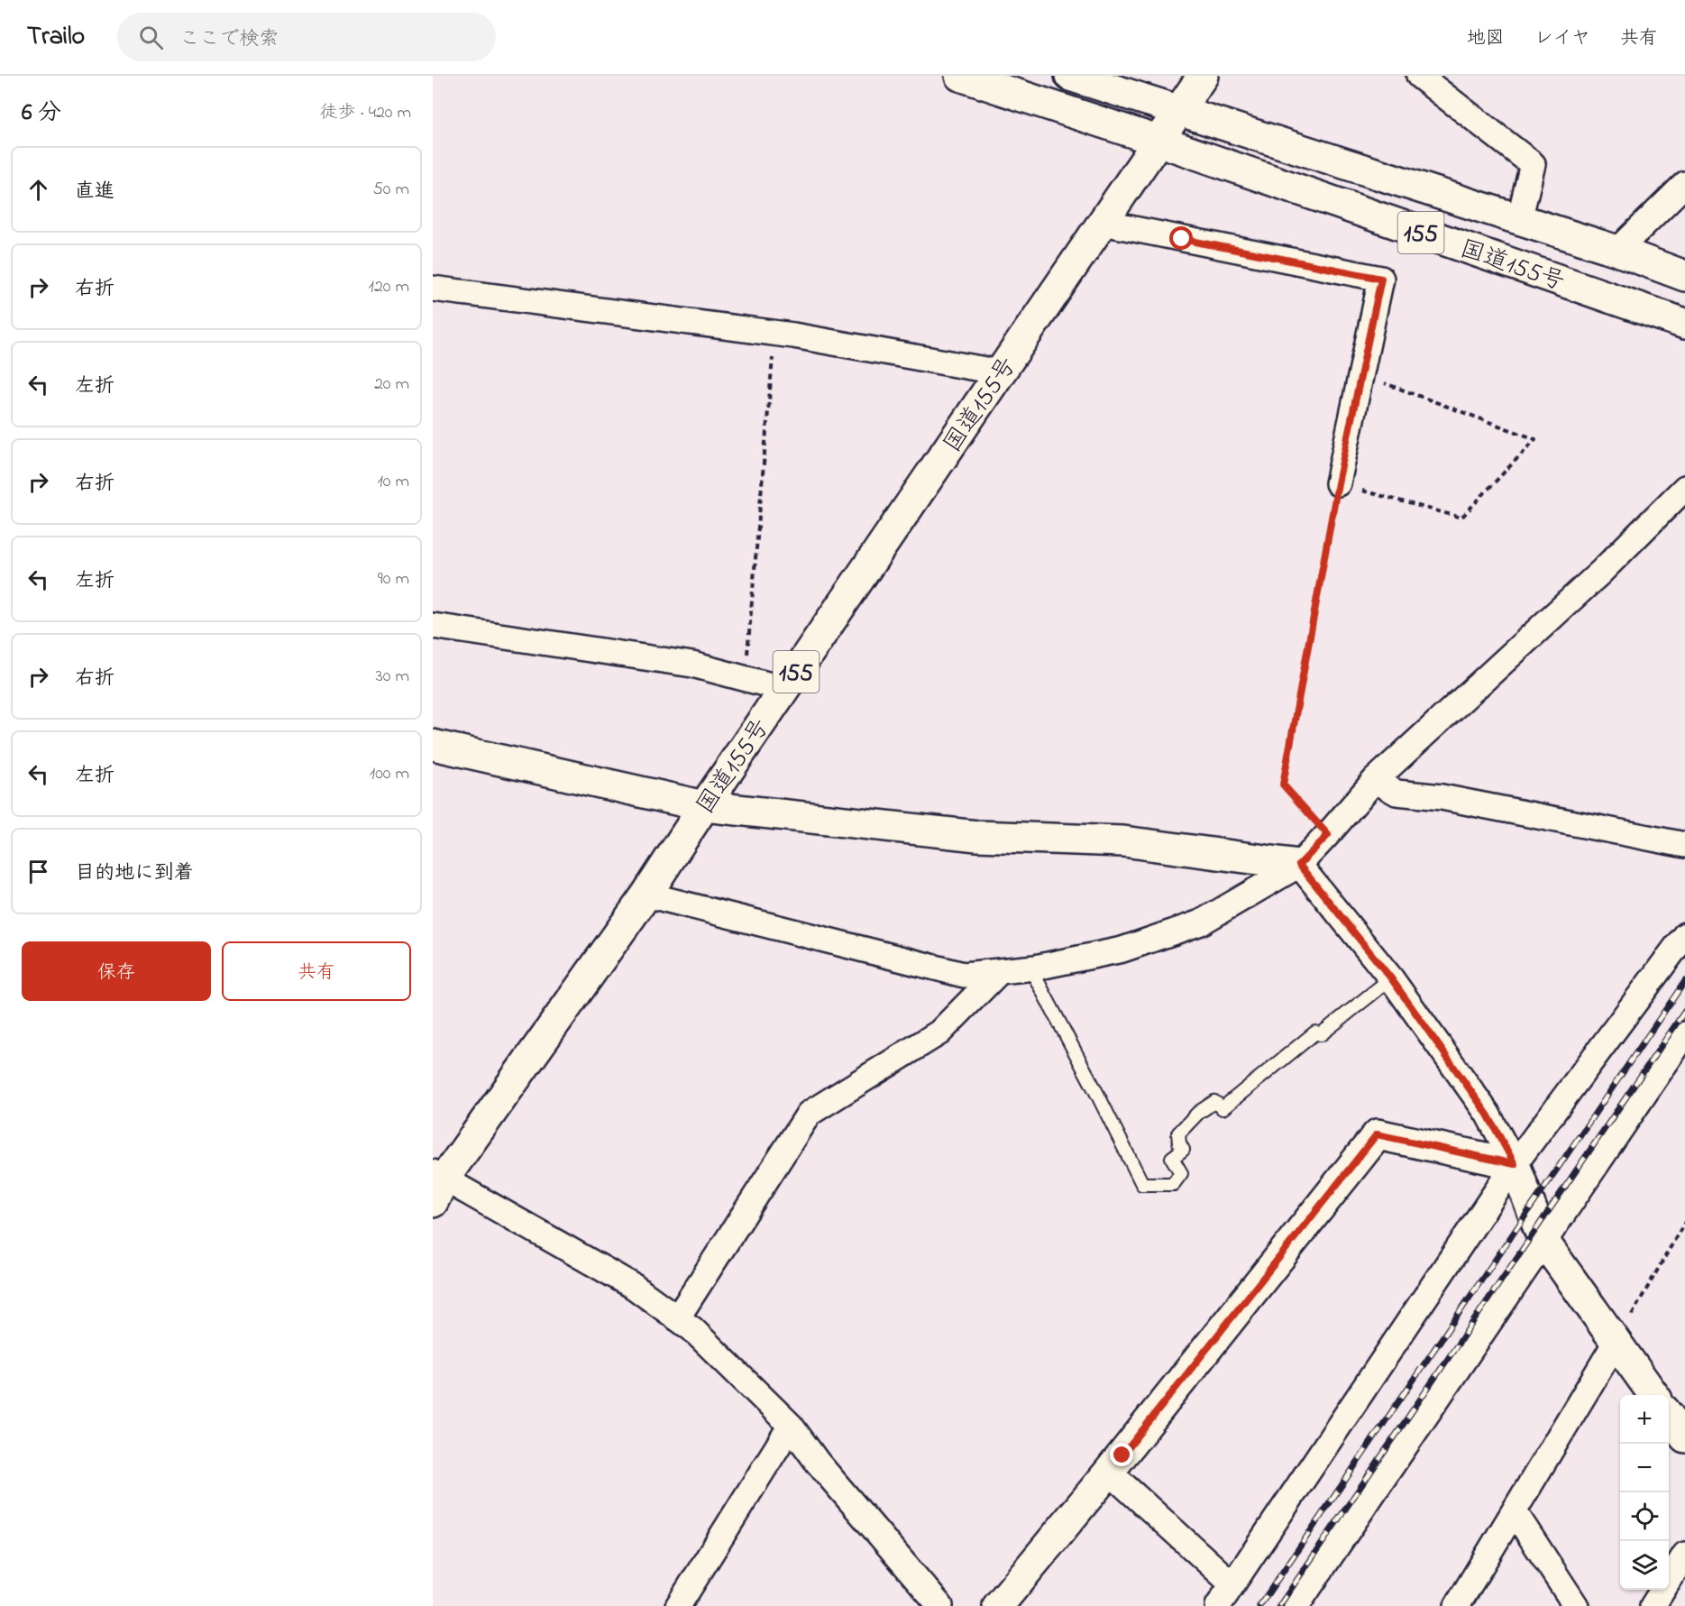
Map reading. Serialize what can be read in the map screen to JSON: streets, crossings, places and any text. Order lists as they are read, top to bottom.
{
  "streets": {
    "main road": ["155", "国道155号"]
  },
  "page": {
    "header": "Trailo",
    "search": "ここで検索",
    "nav": ["地図", "レイヤ", "共有"],
    "heading": ["6 分", "徒歩 · 420 m"],
    "list": [
      ["直進", "50 m"],
      ["右折", "120 m"],
      ["左折", "20 m"],
      ["右折", "10 m"],
      ["左折", "90 m"],
      ["右折", "30 m"],
      ["左折", "100 m"],
      "目的地に到着"
    ],
    "buttons": ["保存", "共有"],
    "map_buttons": ["+", "−"]
  }
}
